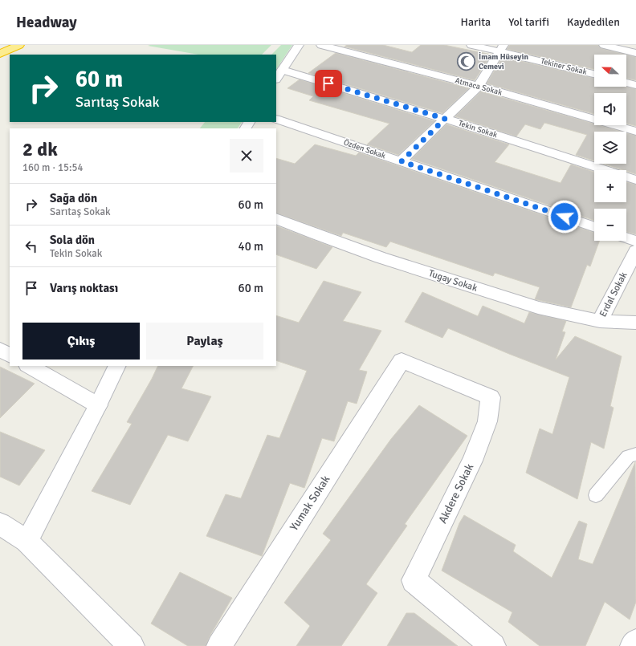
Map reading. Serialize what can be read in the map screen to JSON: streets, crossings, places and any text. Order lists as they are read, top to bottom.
{
  "streets": {
    "street": [
      "Tekiner Sokak",
      "Atmaca Sokak",
      "Tekin Sokak",
      "Özden Sokak",
      "Tugay Sokak",
      "Erdal Sokak",
      "Akdere Sokak",
      "Yumak Sokak"
    ]
  },
  "crossings": [
    ["Tugay Sokak", "Erdal Sokak"],
    ["Akdere Sokak", "Yumak Sokak"]
  ],
  "places": {
    "mosque": ["İmam Hüseyin Cemevi"]
  },
  "north": "left",
  "page": {
    "header": "Headway",
    "nav": ["Harita", "Yol tarifi", "Kaydedilen"],
    "map_buttons": ["+", "−"],
    "turn": ["60 m", "Sarıtaş Sokak"],
    "heading": ["2 dk", "160 m · 15:54"],
    "list": [
      {
        "name": "Sağa dön",
        "note": "Sarıtaş Sokak",
        "value": "60 m"
      },
      {
        "name": "Sola dön",
        "note": "Tekin Sokak",
        "value": "40 m"
      },
      {
        "name": "Varış noktası",
        "value": "60 m"
      }
    ],
    "buttons": ["Çıkış", "Paylaş"]
  }
}
